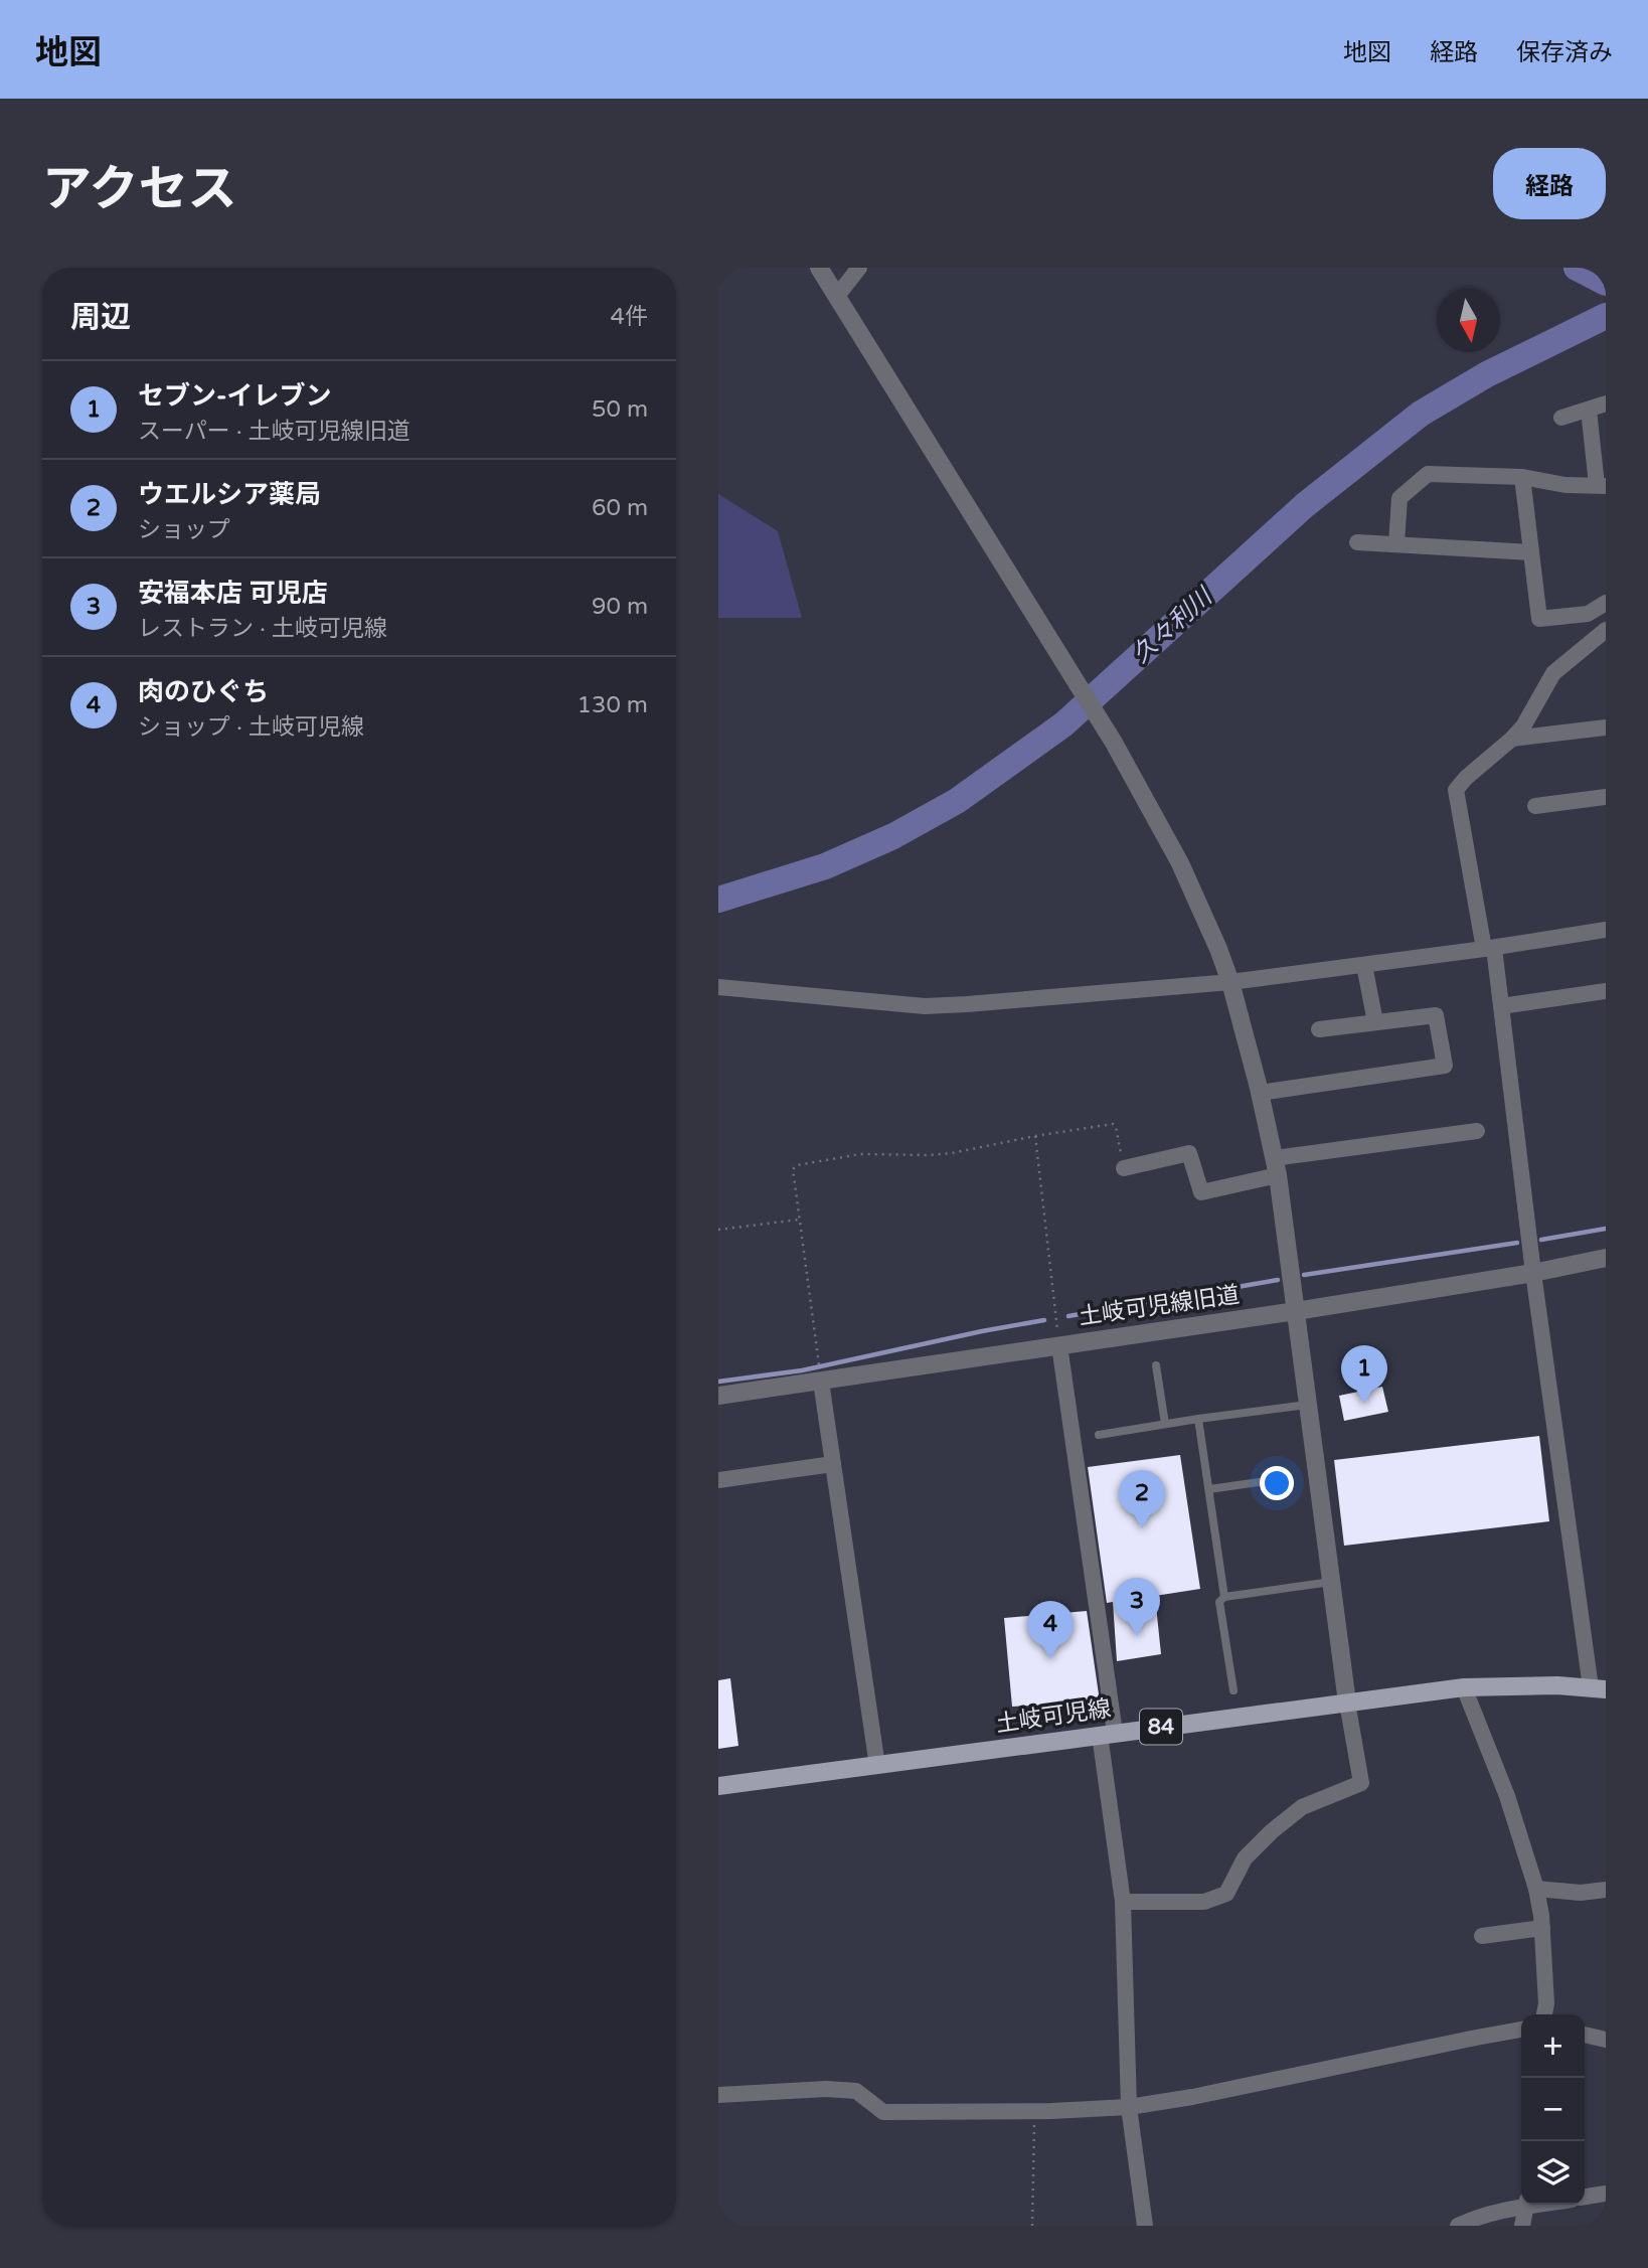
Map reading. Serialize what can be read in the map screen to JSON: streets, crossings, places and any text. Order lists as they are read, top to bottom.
{
  "streets": {
    "main road": ["土岐可児線", "84"],
    "street": ["土岐可児線旧道"]
  },
  "water": ["久々利川"],
  "north": "bottom",
  "page": {
    "header": "地図",
    "nav": ["地図", "経路", "保存済み"],
    "title": "アクセス",
    "buttons": "経路",
    "heading": ["周辺", "4件"],
    "list": [
      {
        "mark": "1",
        "name": "セブン-イレブン",
        "note": "スーパー · 土岐可児線旧道",
        "value": "50 m"
      },
      {
        "mark": "2",
        "name": "ウエルシア薬局",
        "note": "ショップ",
        "value": "60 m"
      },
      {
        "mark": "3",
        "name": "安福本店 可児店",
        "note": "レストラン · 土岐可児線",
        "value": "90 m"
      },
      {
        "mark": "4",
        "name": "肉のひぐち",
        "note": "ショップ · 土岐可児線",
        "value": "130 m"
      }
    ],
    "pins": [
      "1",
      "2",
      "3",
      "4"
    ],
    "map_buttons": ["+", "−"]
  }
}
